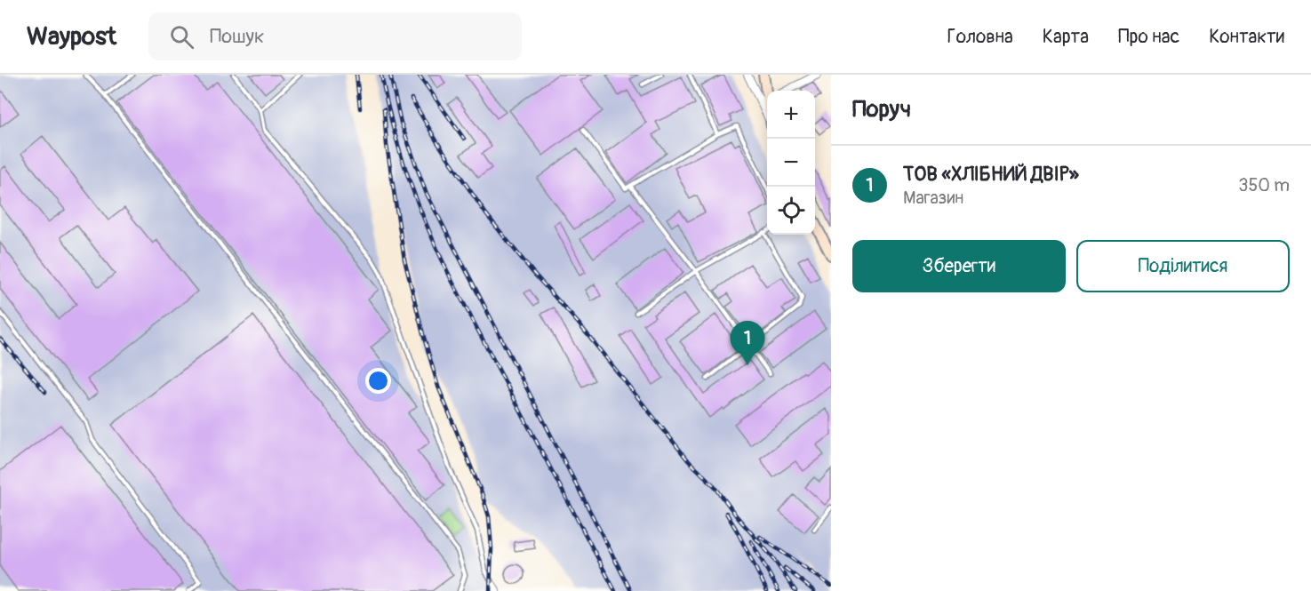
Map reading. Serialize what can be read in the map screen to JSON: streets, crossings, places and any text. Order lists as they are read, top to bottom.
{
  "page": {
    "header": "Waypost",
    "search": "Пошук",
    "nav": [
      "Головна",
      "Карта",
      "Про нас",
      "Контакти"
    ],
    "heading": "Поруч",
    "map_buttons": ["+", "−"],
    "list": [
      {
        "mark": "1",
        "name": "ТОВ «ХЛІБНИЙ ДВІР»",
        "note": "Магазин",
        "value": "350 m"
      }
    ],
    "buttons": ["Зберегти", "Поділитися"],
    "pins": "1"
  }
}
